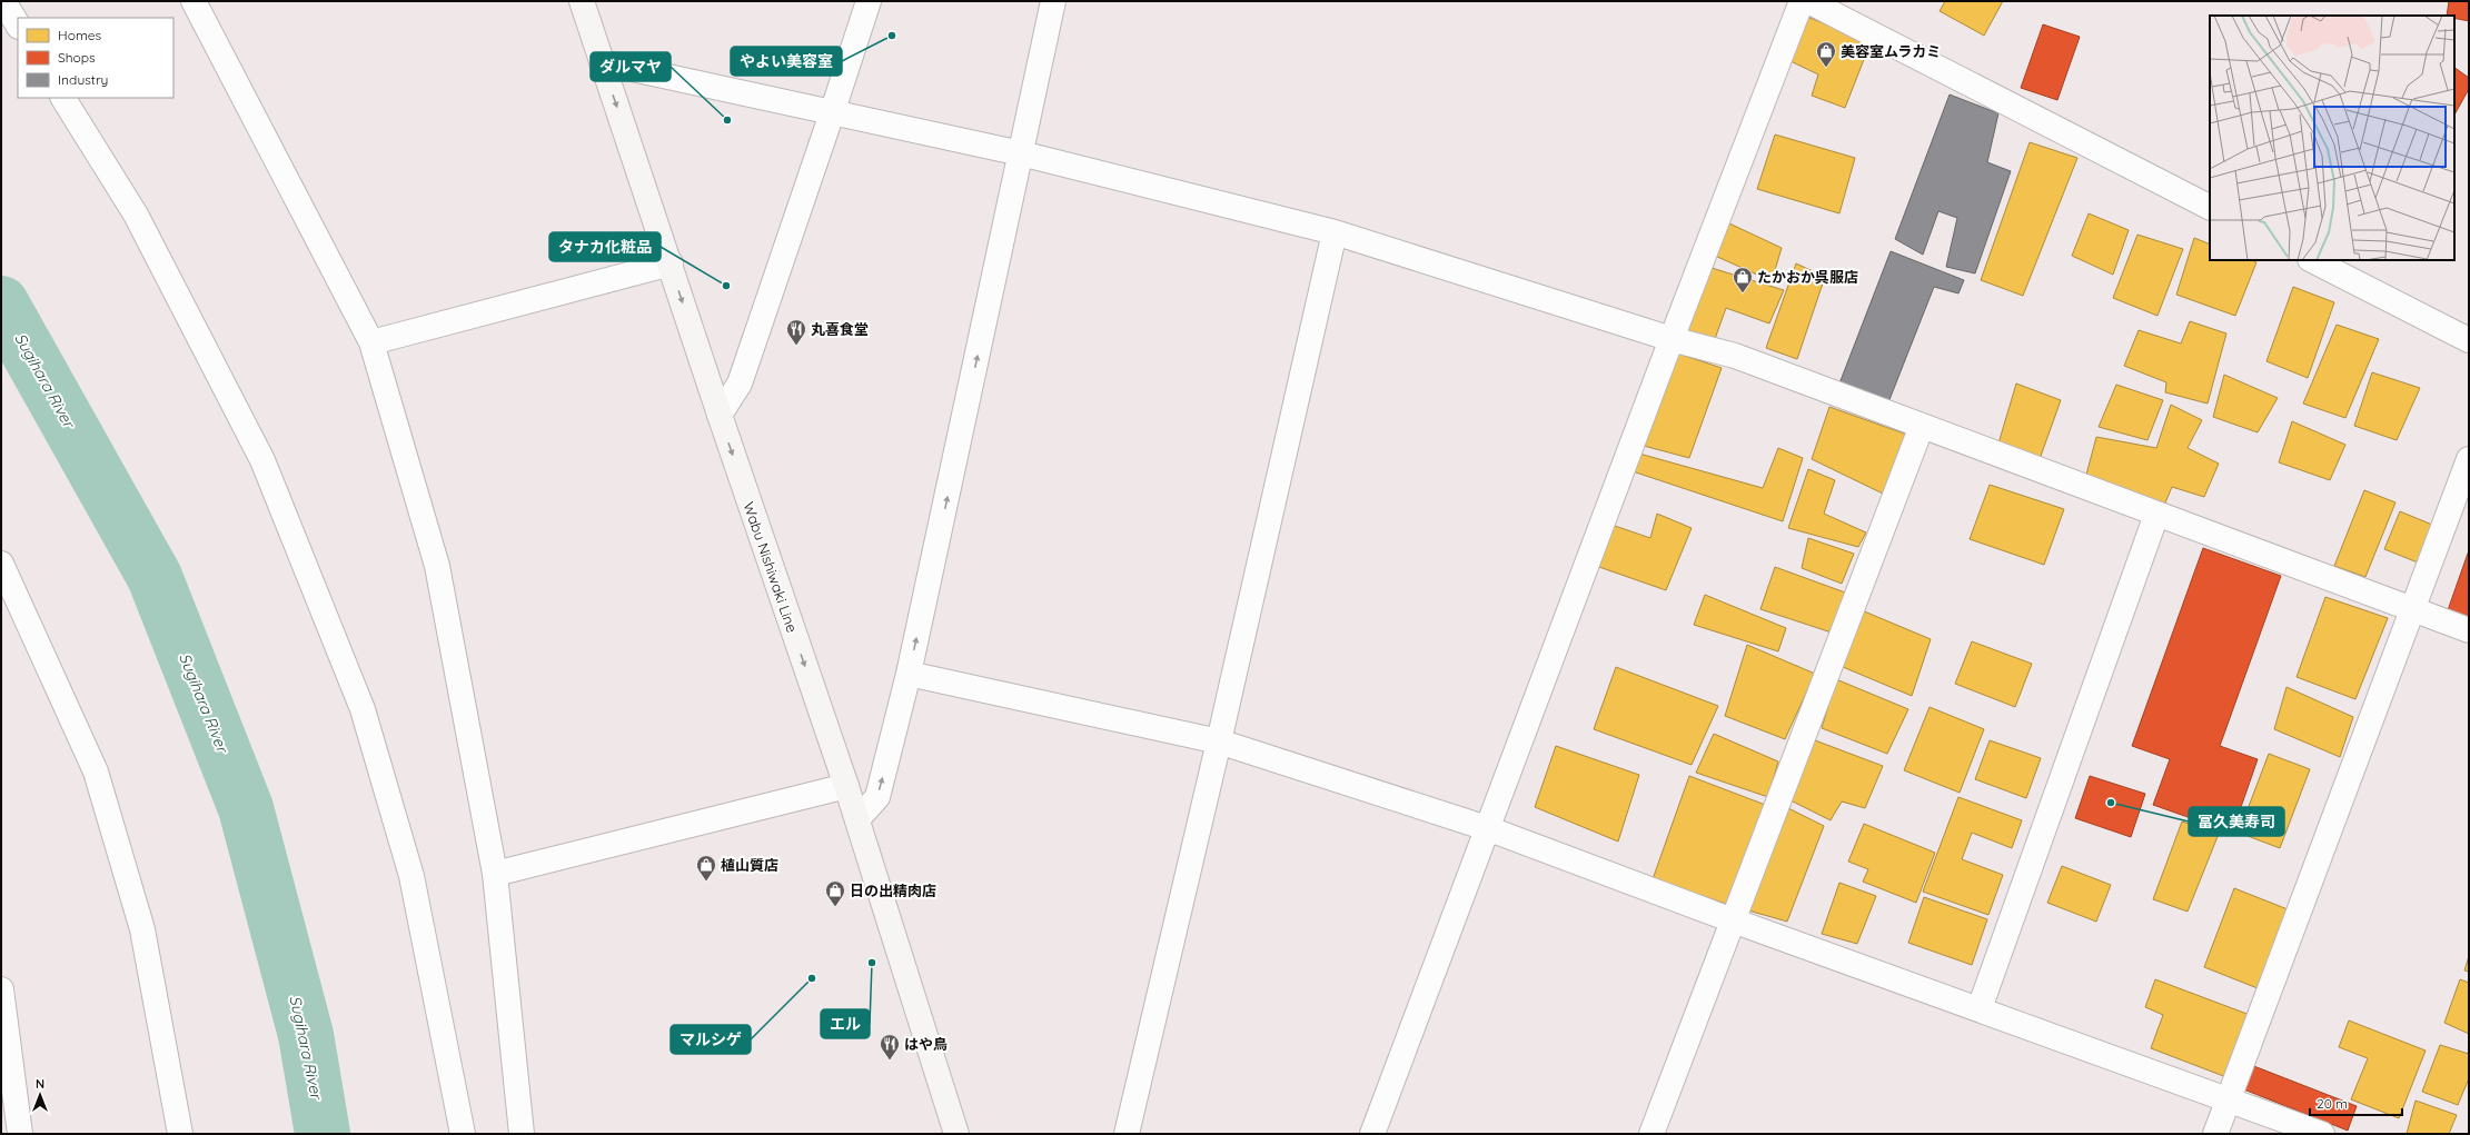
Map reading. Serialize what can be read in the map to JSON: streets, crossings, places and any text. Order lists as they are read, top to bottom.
{
  "streets": {
    "main road": ["Wabu Nishiwaki Line"]
  },
  "one_way": ["Wabu Nishiwaki Line"],
  "water": ["Sugihara River"],
  "places": {
    "other": [
      "やよい美容室",
      "ダルマヤ",
      "タナカ化粧品",
      "冨久美寿司",
      "エル",
      "マルシゲ"
    ],
    "shop": [
      "美容室ムラカミ",
      "たかおか呉服店",
      "植山質店",
      "日の出精肉店"
    ],
    "restaurant": ["丸喜食堂", "はや鳥"]
  },
  "legend": ["Homes", "Shops", "Industry"],
  "scale_bar": "20 m",
  "north": "top"
}
